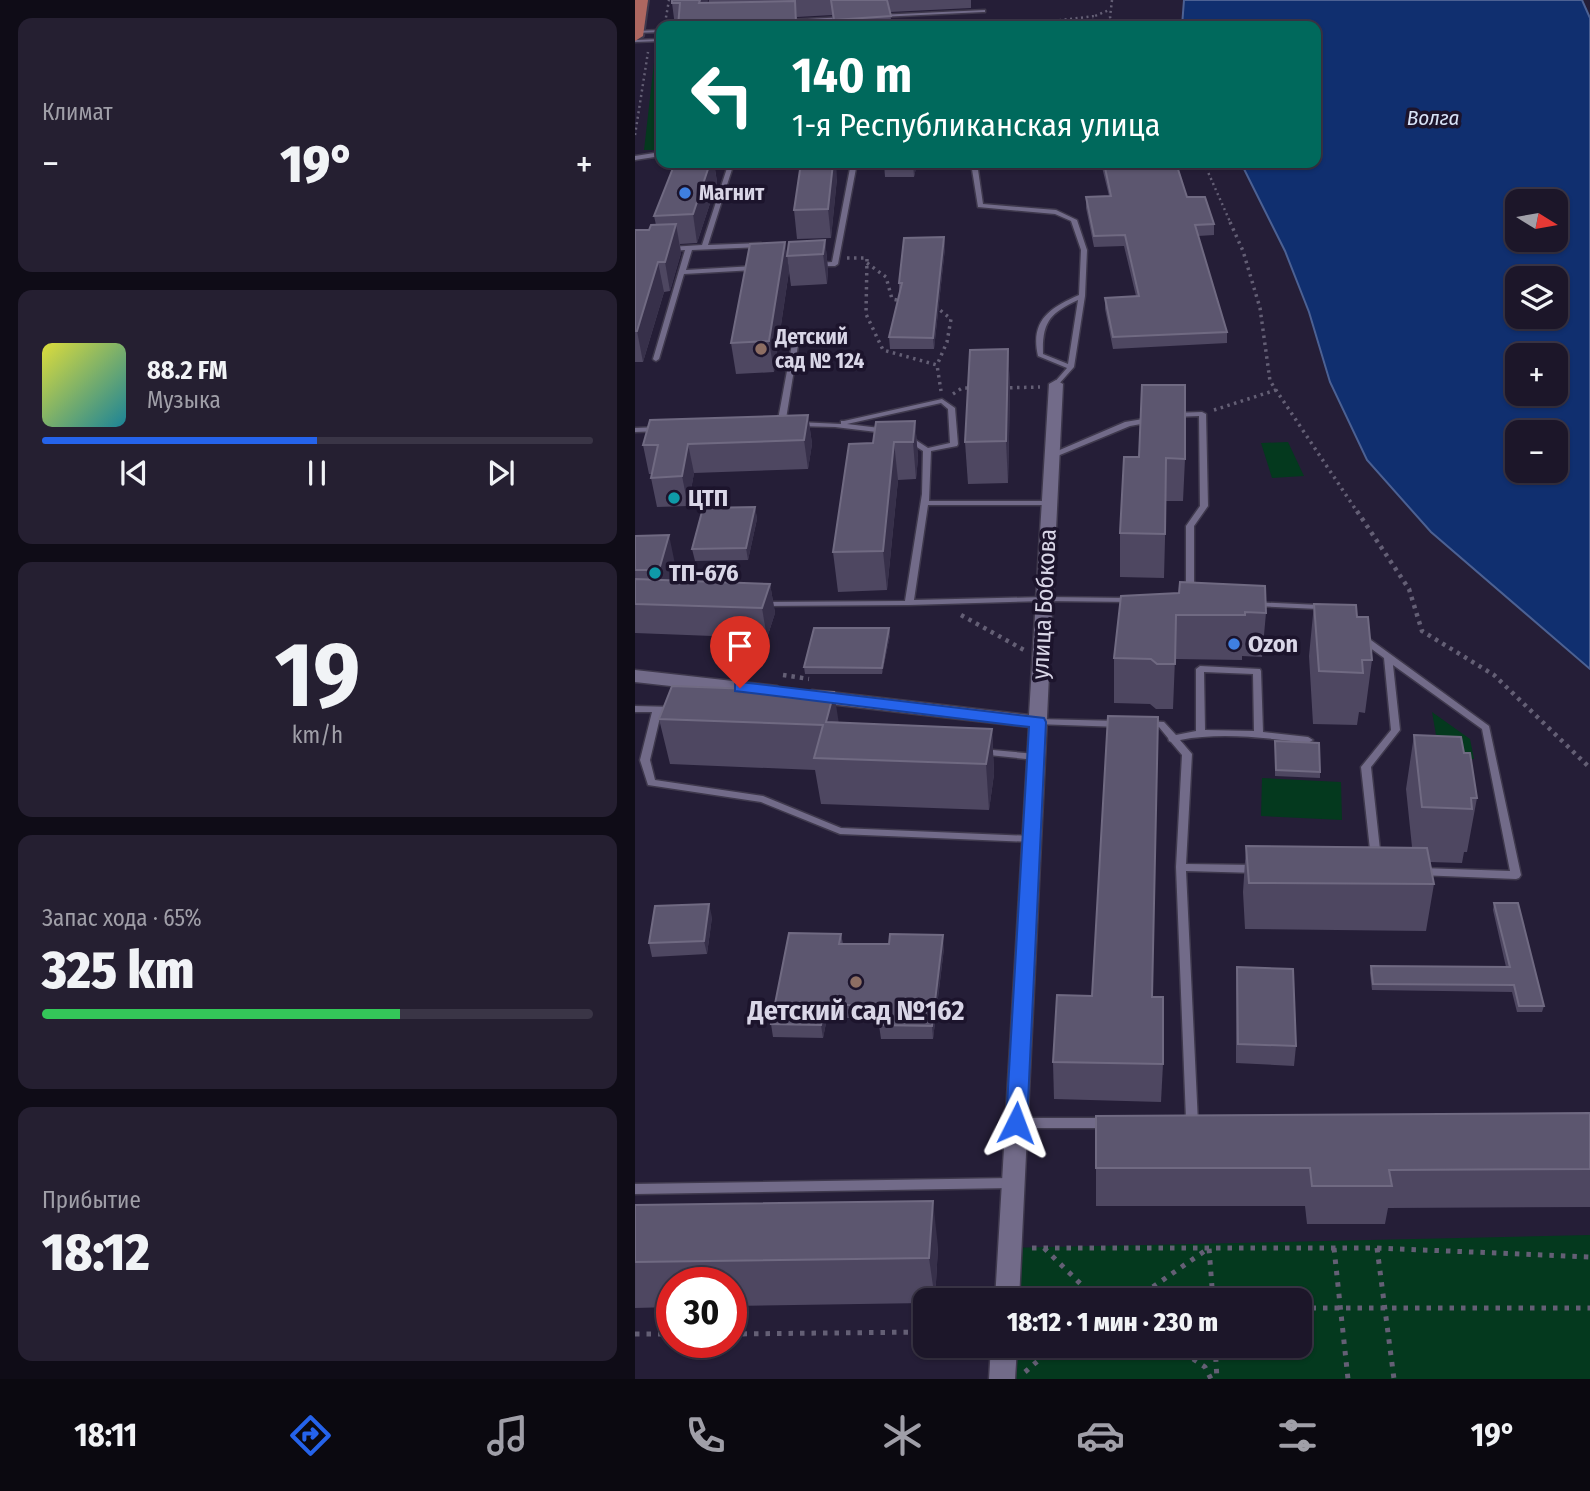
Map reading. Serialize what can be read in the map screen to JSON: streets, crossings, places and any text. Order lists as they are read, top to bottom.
{
  "streets": {
    "street": ["улица Бобкова"]
  },
  "water": ["Волга"],
  "places": [
    "Магнит",
    "Детский сад № 124",
    "ЦТП",
    "ТП-676",
    "Ozon",
    "Детский сад №162"
  ],
  "north": "right",
  "page": {
    "tile": [
      "Климат",
      ["19", "km/h"],
      ["Запас хода · 65%", "325 km"],
      ["Прибытие", "18:12"]
    ],
    "turn": ["140 m", "1-я Республиканская улица"],
    "heat": ["−", "19°", "+"],
    "map_buttons": ["+", "−"],
    "song": ["88.2 FM", "Музыка"],
    "limit": "30",
    "trip": "18:12 · 1 мин · 230 m",
    "tabs": ["18:11", "19°"]
  }
}
